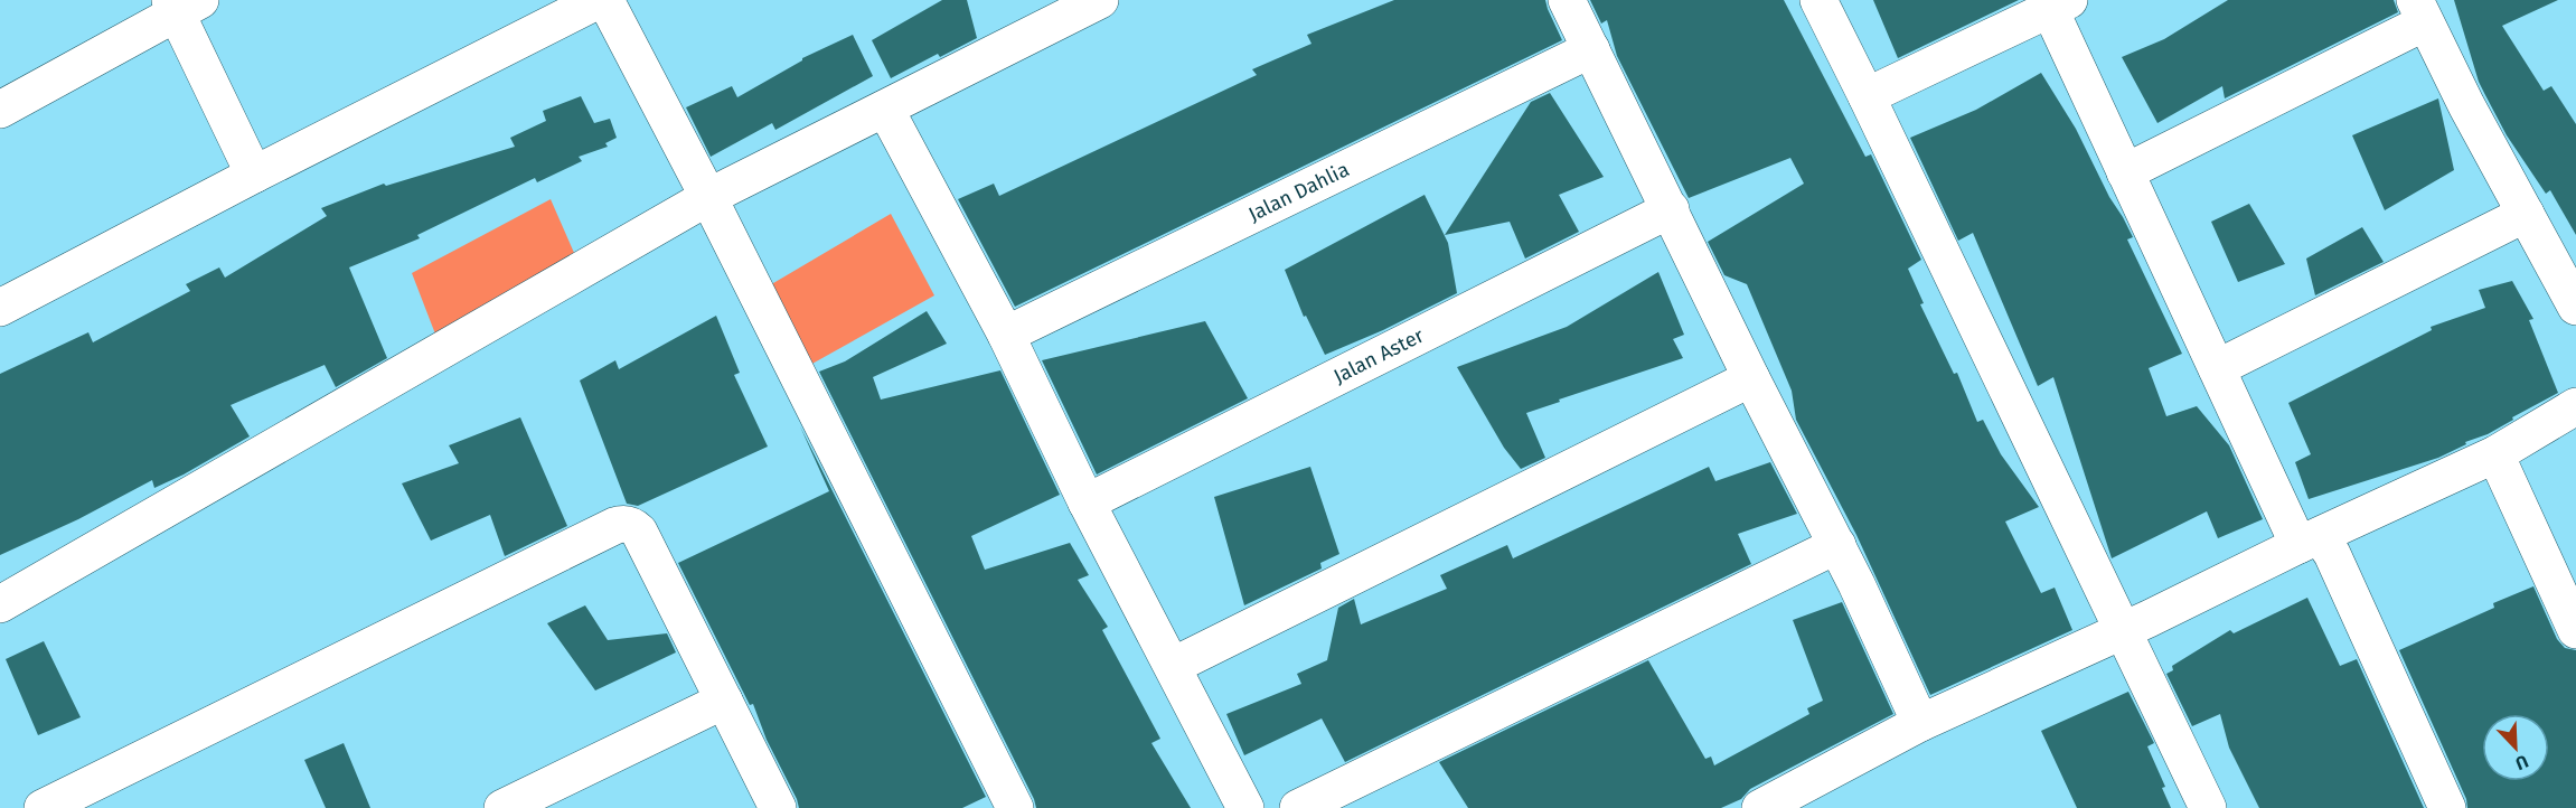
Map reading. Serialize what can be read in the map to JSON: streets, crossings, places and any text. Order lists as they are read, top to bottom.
{
  "streets": {
    "street": ["Jalan Dahlia", "Jalan Aster"]
  },
  "north": "bottom right"
}
